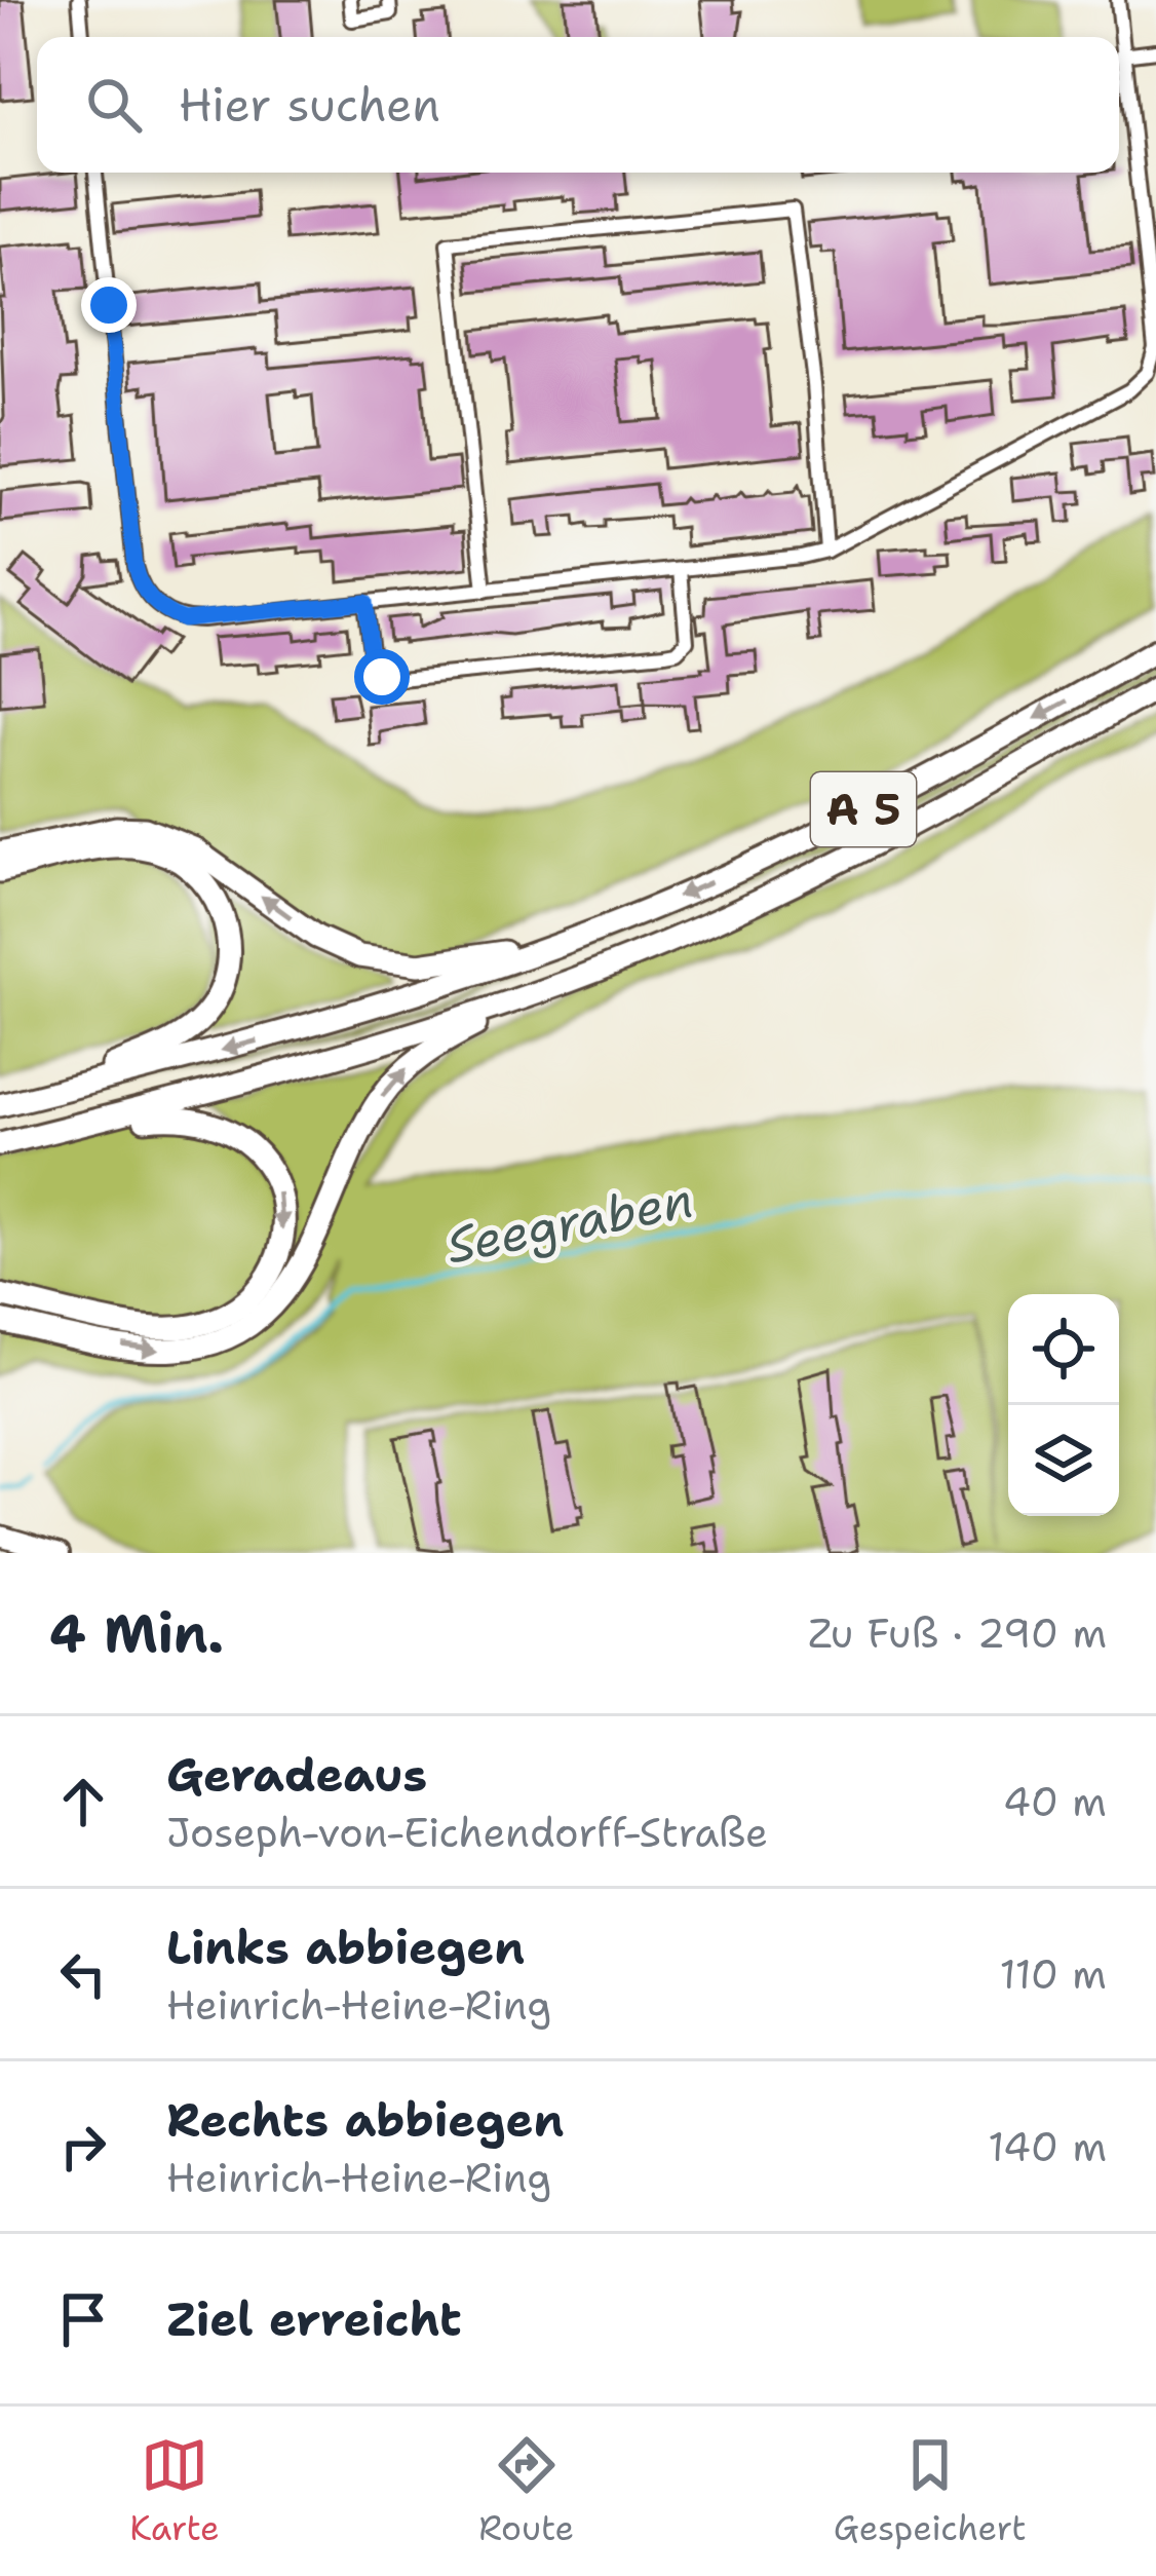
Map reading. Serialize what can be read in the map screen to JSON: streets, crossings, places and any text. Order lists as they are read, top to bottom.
{
  "streets": {
    "highway": ["A 5"]
  },
  "water": ["Seegraben"],
  "page": {
    "search": "Hier suchen",
    "heading": ["4 Min.", "Zu Fuß · 290 m"],
    "list": [
      ["Geradeaus", "Joseph-von-Eichendorff-Straße", "40 m"],
      ["Links abbiegen", "Heinrich-Heine-Ring", "110 m"],
      ["Rechts abbiegen", "Heinrich-Heine-Ring", "140 m"],
      "Ziel erreicht"
    ],
    "nav": ["Karte", "Route", "Gespeichert"]
  }
}
